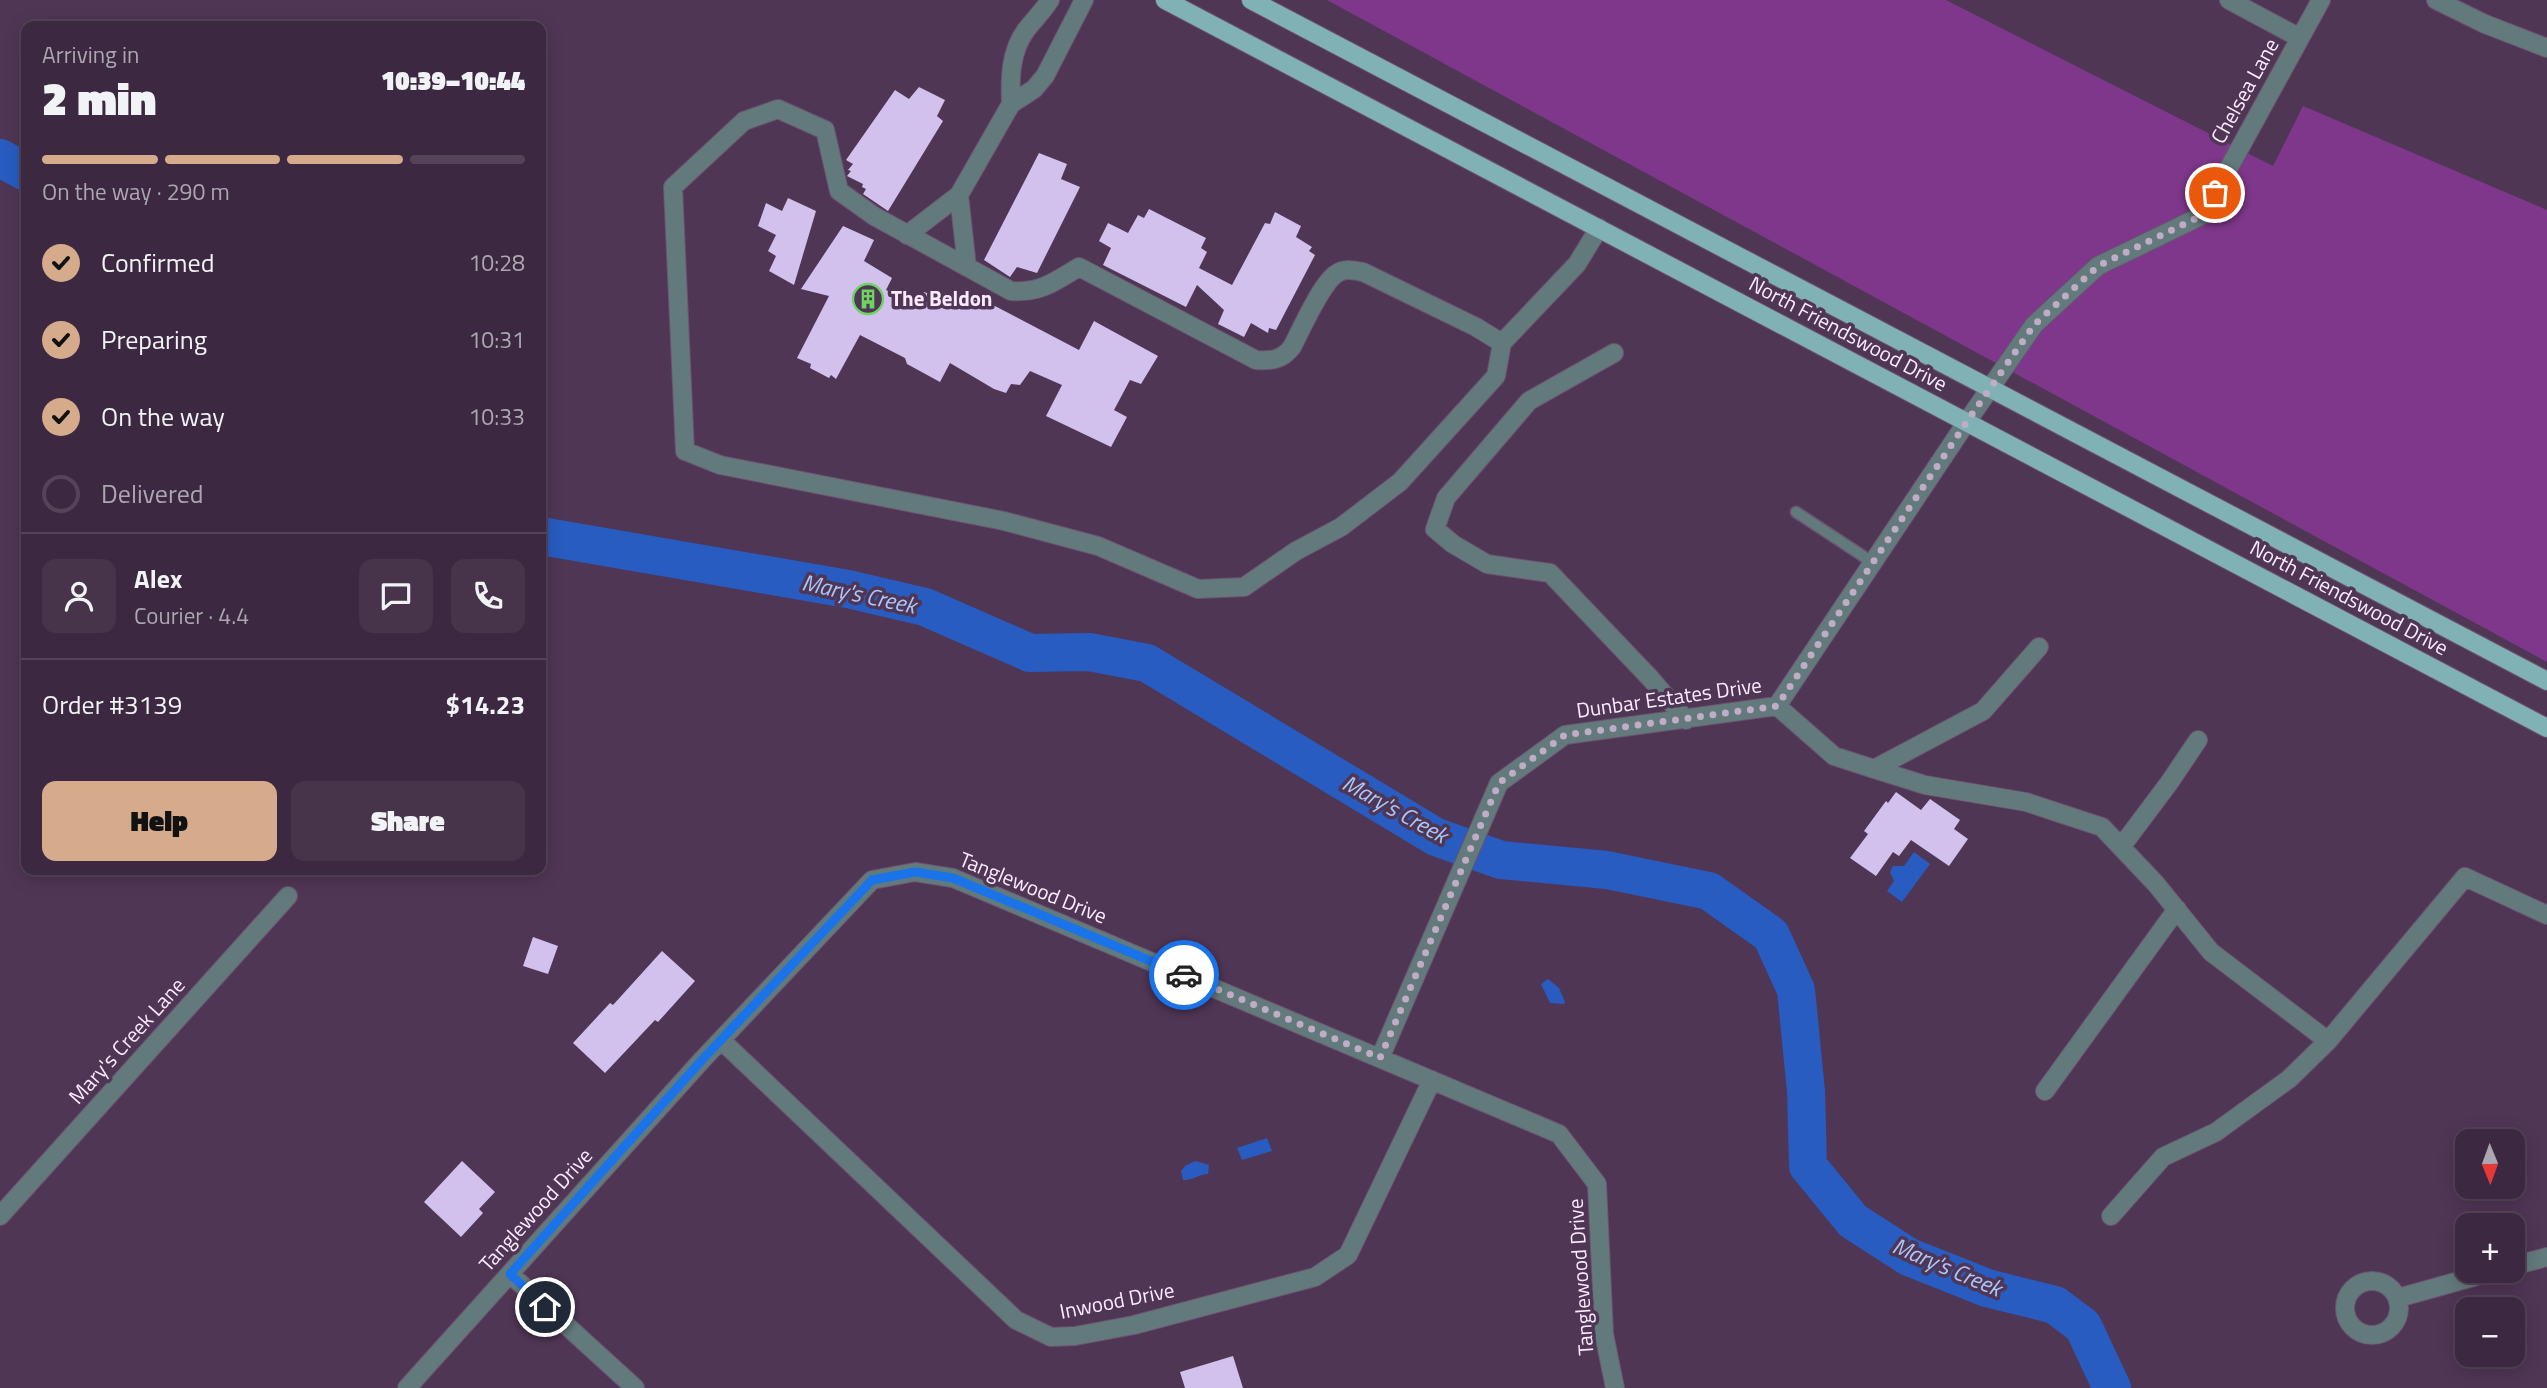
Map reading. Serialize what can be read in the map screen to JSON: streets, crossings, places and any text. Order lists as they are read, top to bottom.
{
  "streets": {
    "main road": ["North Friendswood Drive"],
    "street": [
      "Chelsea Lane",
      "Dunbar Estates Drive",
      "Tanglewood Drive",
      "Mary's Creek Lane",
      "Inwood Drive"
    ]
  },
  "crossings": [
    ["Chelsea Lane", "North Friendswood Drive"],
    ["Chelsea Lane", "Dunbar Estates Drive"],
    ["North Friendswood Drive", "Dunbar Estates Drive"],
    ["Dunbar Estates Drive", "Tanglewood Drive"],
    ["Tanglewood Drive", "Inwood Drive"]
  ],
  "water": ["Mary's Creek"],
  "places": {
    "building": ["The Beldon"]
  },
  "north": "bottom",
  "page": {
    "heading": ["2 min", "Arriving in", "10:39–10:44"],
    "panel": [
      "Alex",
      "Courier · 4.4",
      "Order #3139",
      "$14.23"
    ],
    "bar": "On the way · 290 m",
    "list": [
      ["Confirmed", "10:28"],
      ["Preparing", "10:31"],
      ["On the way", "10:33"],
      "Delivered"
    ],
    "buttons": ["Help", "Share"],
    "map_buttons": ["+", "−"]
  }
}
